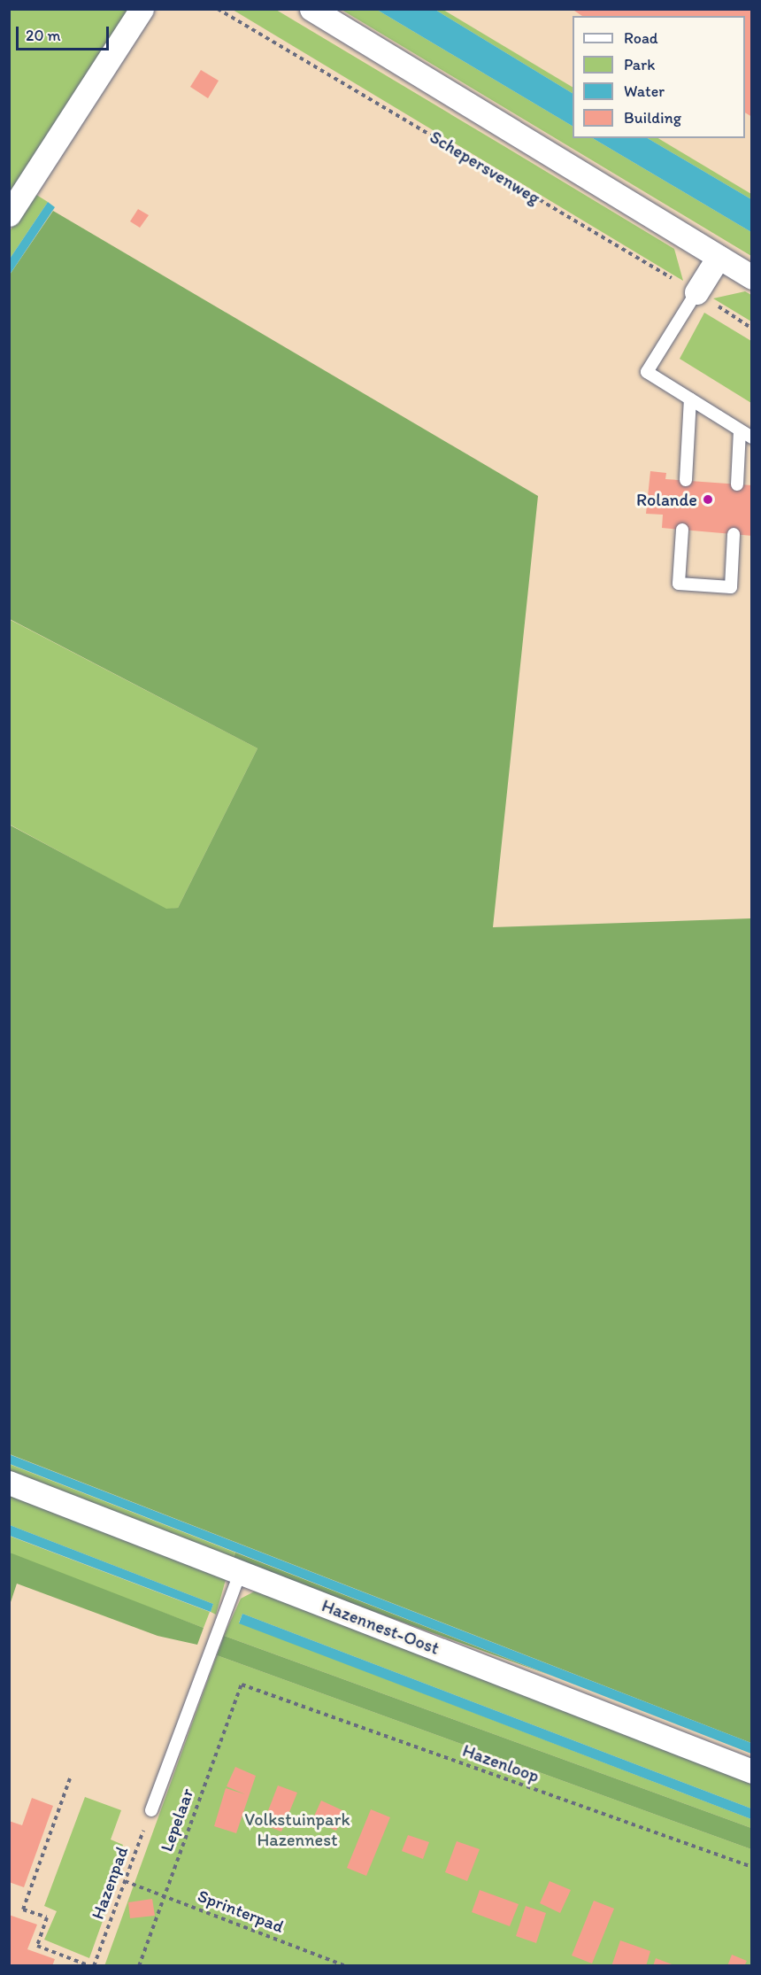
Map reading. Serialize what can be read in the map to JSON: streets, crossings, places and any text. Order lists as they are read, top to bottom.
{
  "streets": {
    "street": ["Hazennest-Oost"],
    "path": [
      "Schepersvenweg",
      "Hazenloop",
      "Lepelaar",
      "Hazenpad",
      "Sprinterpad"
    ]
  },
  "crossings": [
    ["Hazenloop", "Lepelaar"],
    ["Lepelaar", "Sprinterpad"],
    ["Hazenpad", "Sprinterpad"]
  ],
  "parks": ["Volkstuinpark Hazennest"],
  "places": ["Rolande"],
  "legend": [
    "Road",
    "Park",
    "Water",
    "Building"
  ],
  "scale_bar": "20 m"
}
